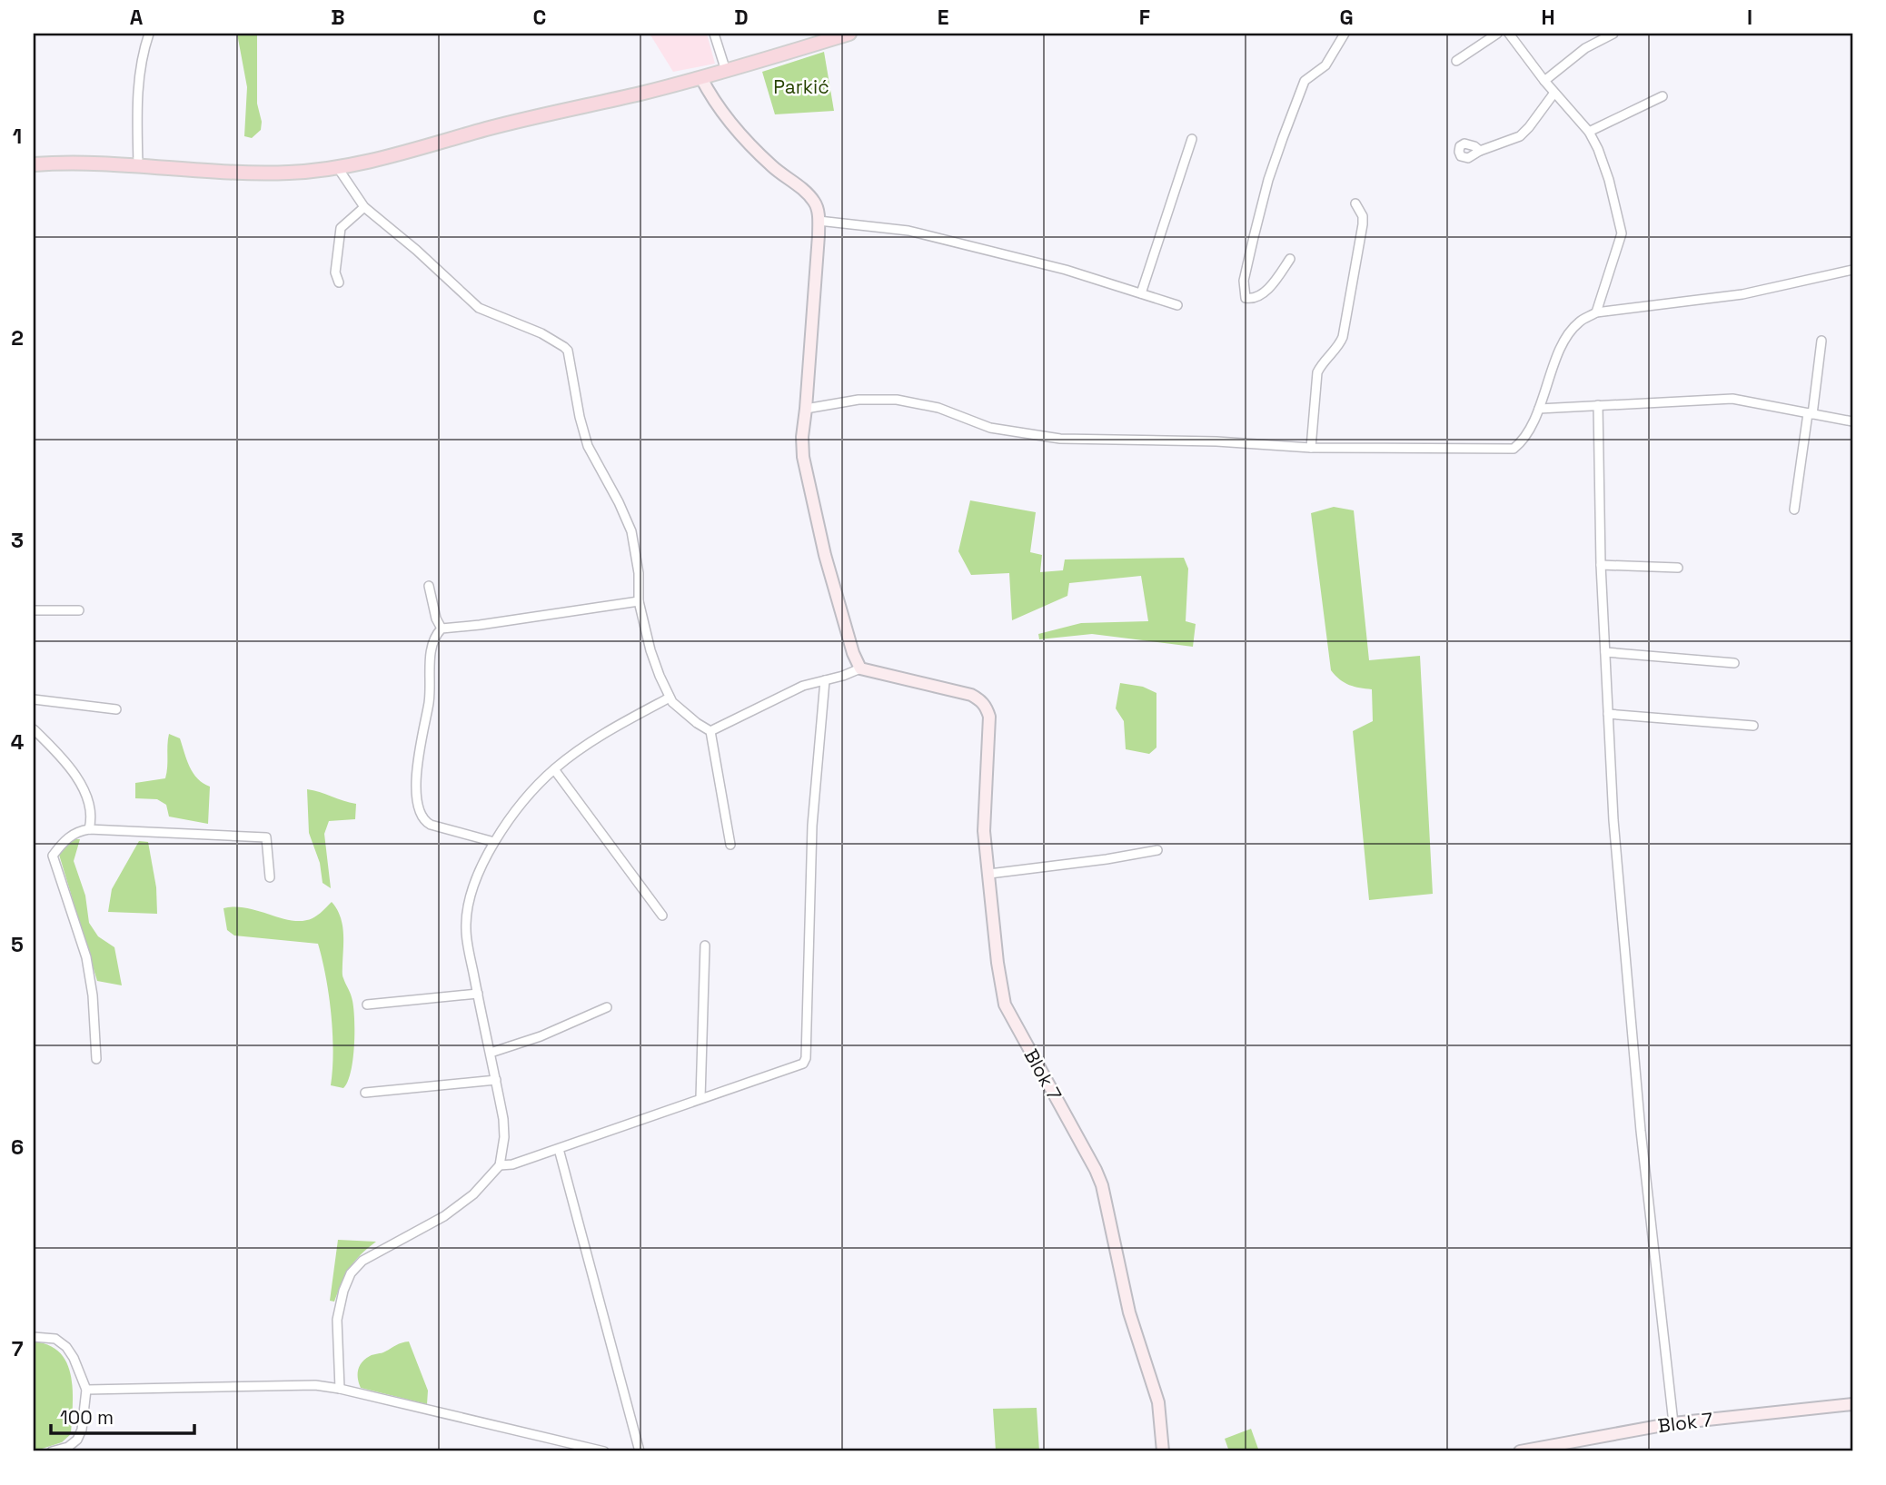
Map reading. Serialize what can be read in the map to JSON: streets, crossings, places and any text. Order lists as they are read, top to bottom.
{
  "streets": {
    "street": ["Blok 7"]
  },
  "parks": ["Parkić"],
  "scale_bar": "100 m",
  "grid": {
    "columns": [
      "A",
      "B",
      "C",
      "D",
      "E",
      "F",
      "G",
      "H",
      "I"
    ],
    "rows": [
      "1",
      "2",
      "3",
      "4",
      "5",
      "6",
      "7"
    ]
  }
}
